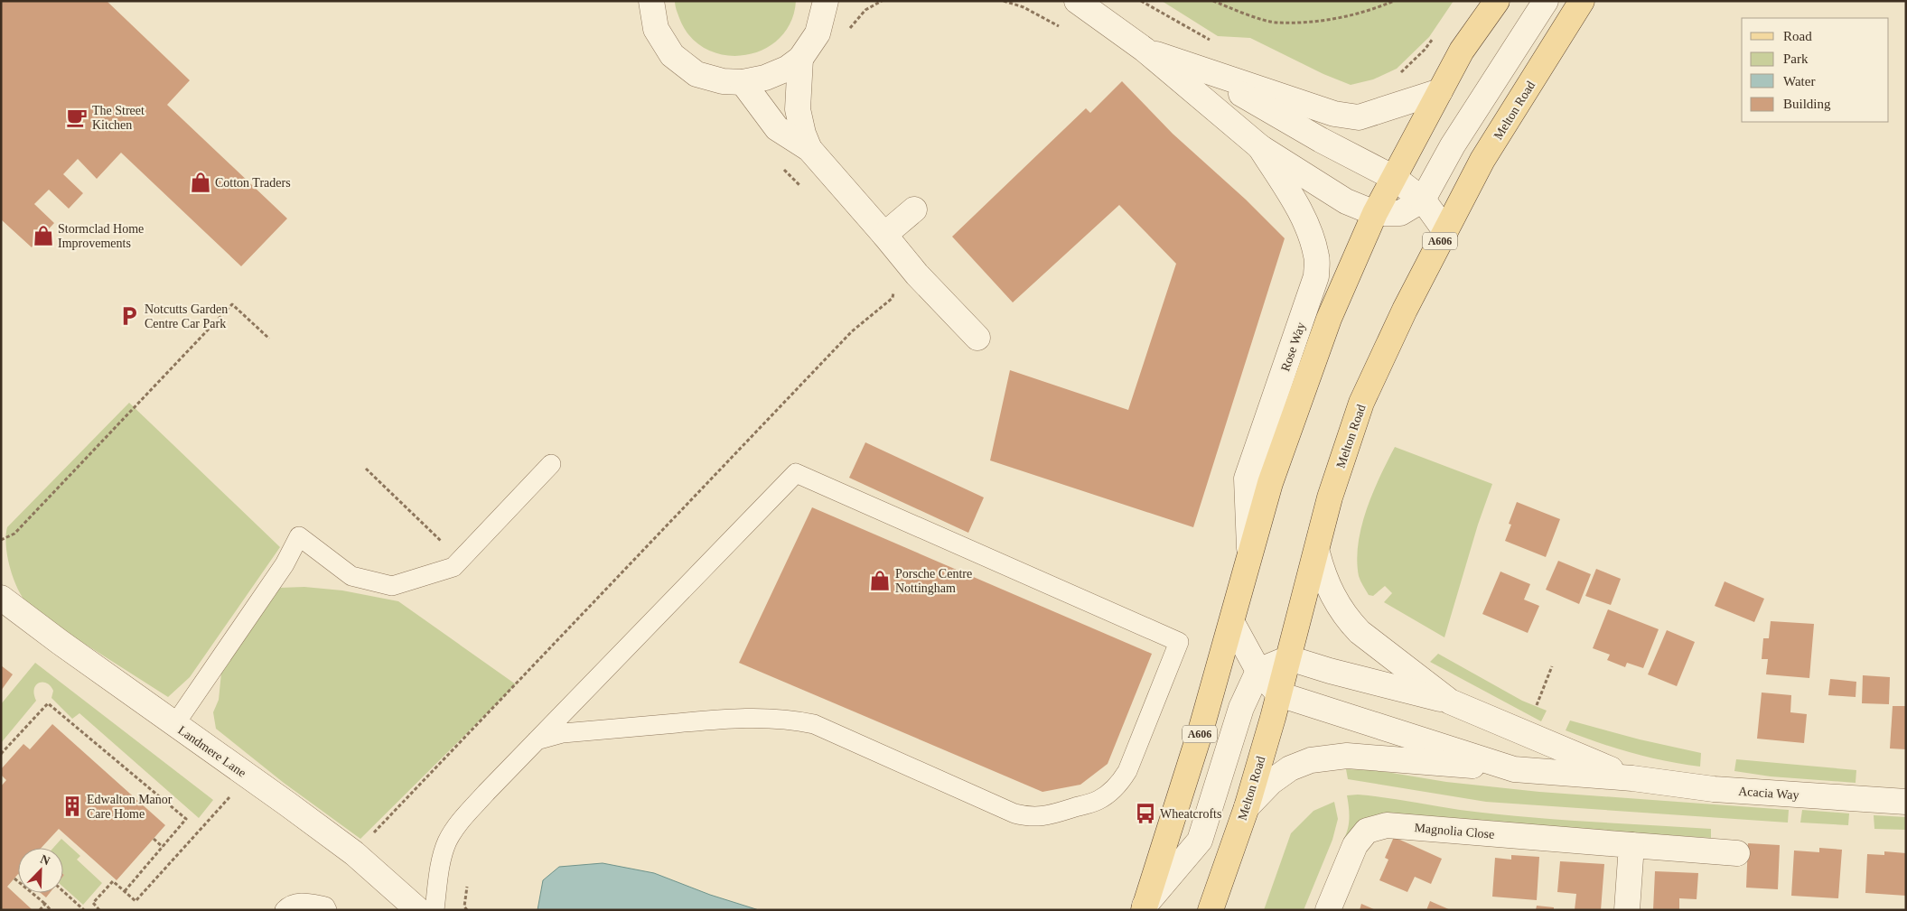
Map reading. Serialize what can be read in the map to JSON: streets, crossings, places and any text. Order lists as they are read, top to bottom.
{
  "streets": {
    "main road": ["Melton Road", "A606"],
    "street": [
      "Rose Way",
      "Landmere Lane",
      "Acacia Way",
      "Magnolia Close"
    ]
  },
  "crossings": [
    ["Melton Road", "Rose Way"],
    ["A606", "Rose Way"]
  ],
  "places": {
    "cafe": ["The Street Kitchen"],
    "shop": ["Cotton Traders", "Stormclad Home Improvements", "Porsche Centre Nottingham"],
    "parking": ["Notcutts Garden Centre Car Park"],
    "building": ["Edwalton Manor Care Home"],
    "bus stop": ["Wheatcrofts"]
  },
  "legend": [
    "Road",
    "Park",
    "Water",
    "Building"
  ],
  "north": "top right"
}
